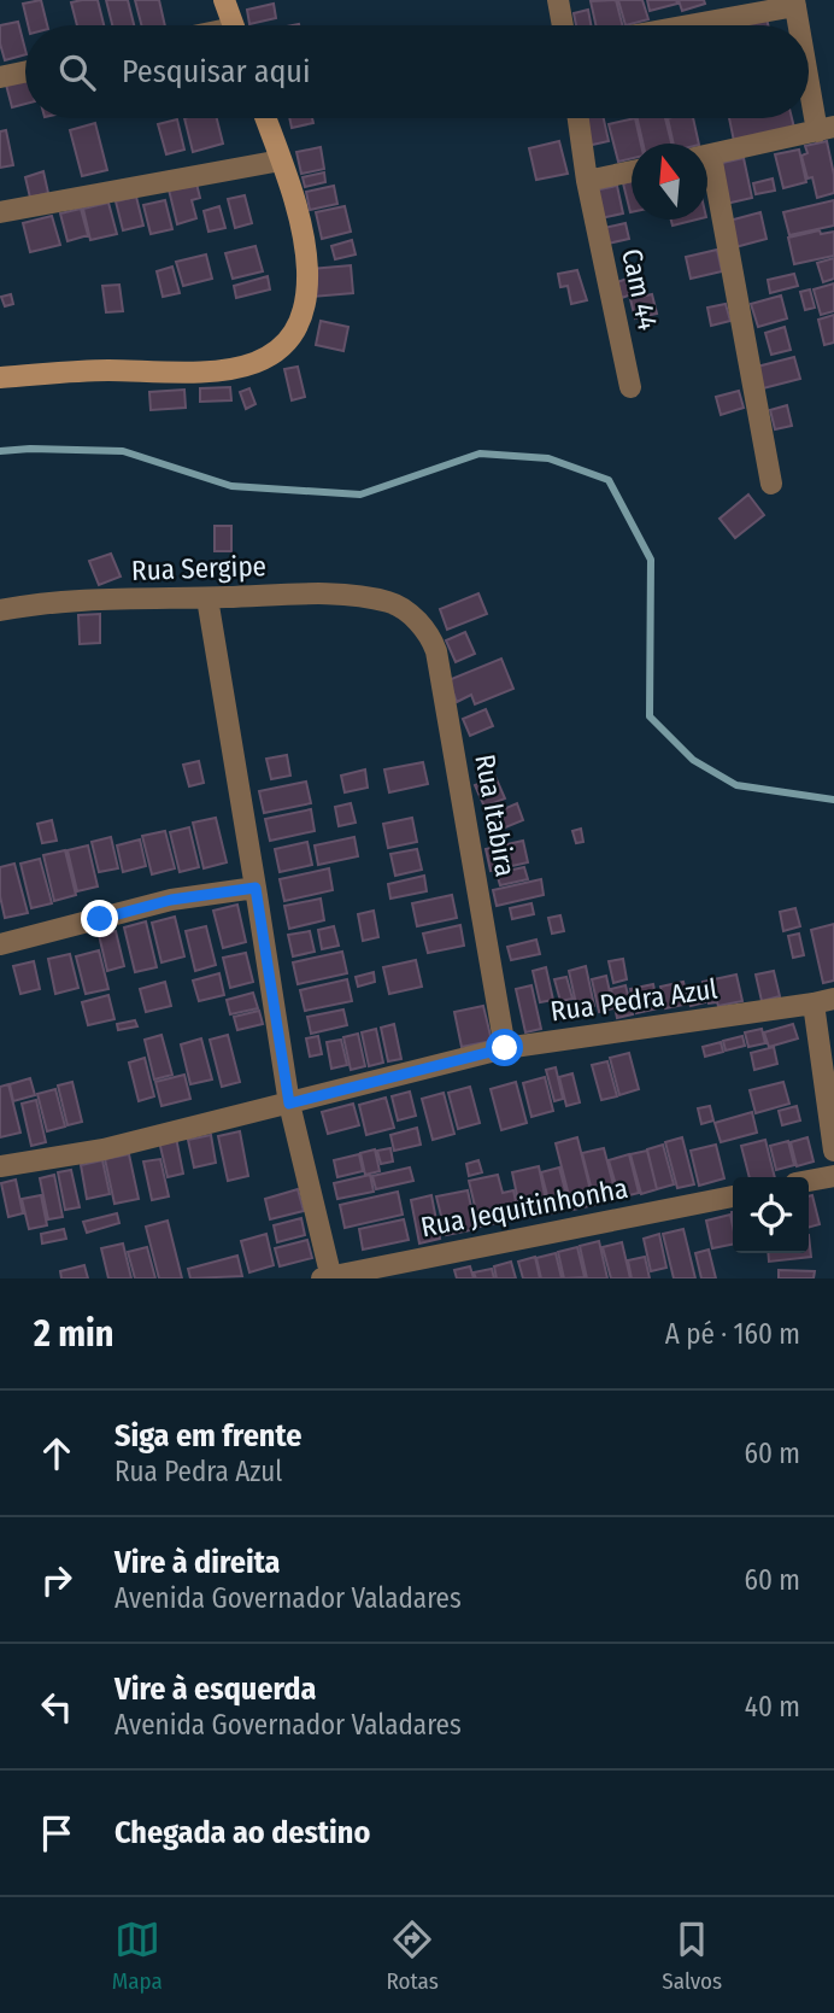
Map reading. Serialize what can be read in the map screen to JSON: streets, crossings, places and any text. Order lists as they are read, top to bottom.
{
  "streets": {
    "street": [
      "Cam 44",
      "Rua Sergipe",
      "Rua Itabira",
      "Rua Pedra Azul",
      "Rua Jequitinhonha"
    ]
  },
  "crossings": [
    ["Rua Sergipe", "Rua Itabira"],
    ["Rua Itabira", "Rua Pedra Azul"]
  ],
  "north": "top",
  "page": {
    "search": "Pesquisar aqui",
    "heading": ["2 min", "A pé · 160 m"],
    "list": [
      ["Siga em frente", "Rua Pedra Azul", "60 m"],
      ["Vire à direita", "Avenida Governador Valadares", "60 m"],
      ["Vire à esquerda", "Avenida Governador Valadares", "40 m"],
      "Chegada ao destino"
    ],
    "nav": ["Mapa", "Rotas", "Salvos"]
  }
}
